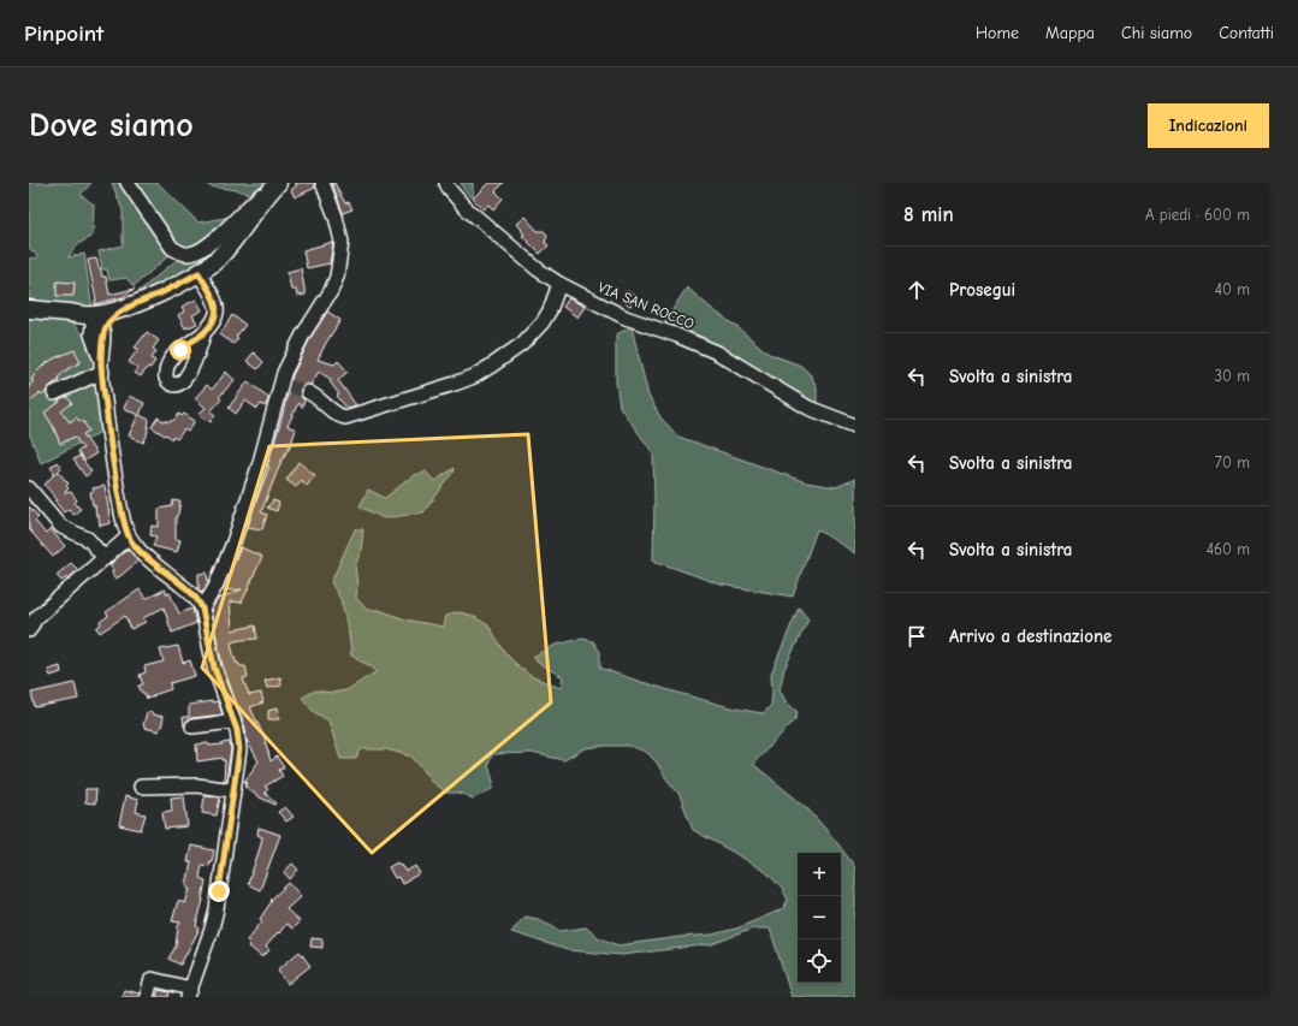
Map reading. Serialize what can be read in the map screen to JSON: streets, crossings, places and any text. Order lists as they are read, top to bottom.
{
  "streets": {
    "street": ["VIA SAN ROCCO"]
  },
  "page": {
    "header": "Pinpoint",
    "nav": [
      "Home",
      "Mappa",
      "Chi siamo",
      "Contatti"
    ],
    "buttons": "Indicazioni",
    "title": "Dove siamo",
    "heading": ["8 min", "A piedi · 600 m"],
    "list": [
      ["Prosegui", "40 m"],
      ["Svolta a sinistra", "30 m"],
      ["Svolta a sinistra", "70 m"],
      ["Svolta a sinistra", "460 m"],
      "Arrivo a destinazione"
    ],
    "map_buttons": ["+", "−"]
  }
}
